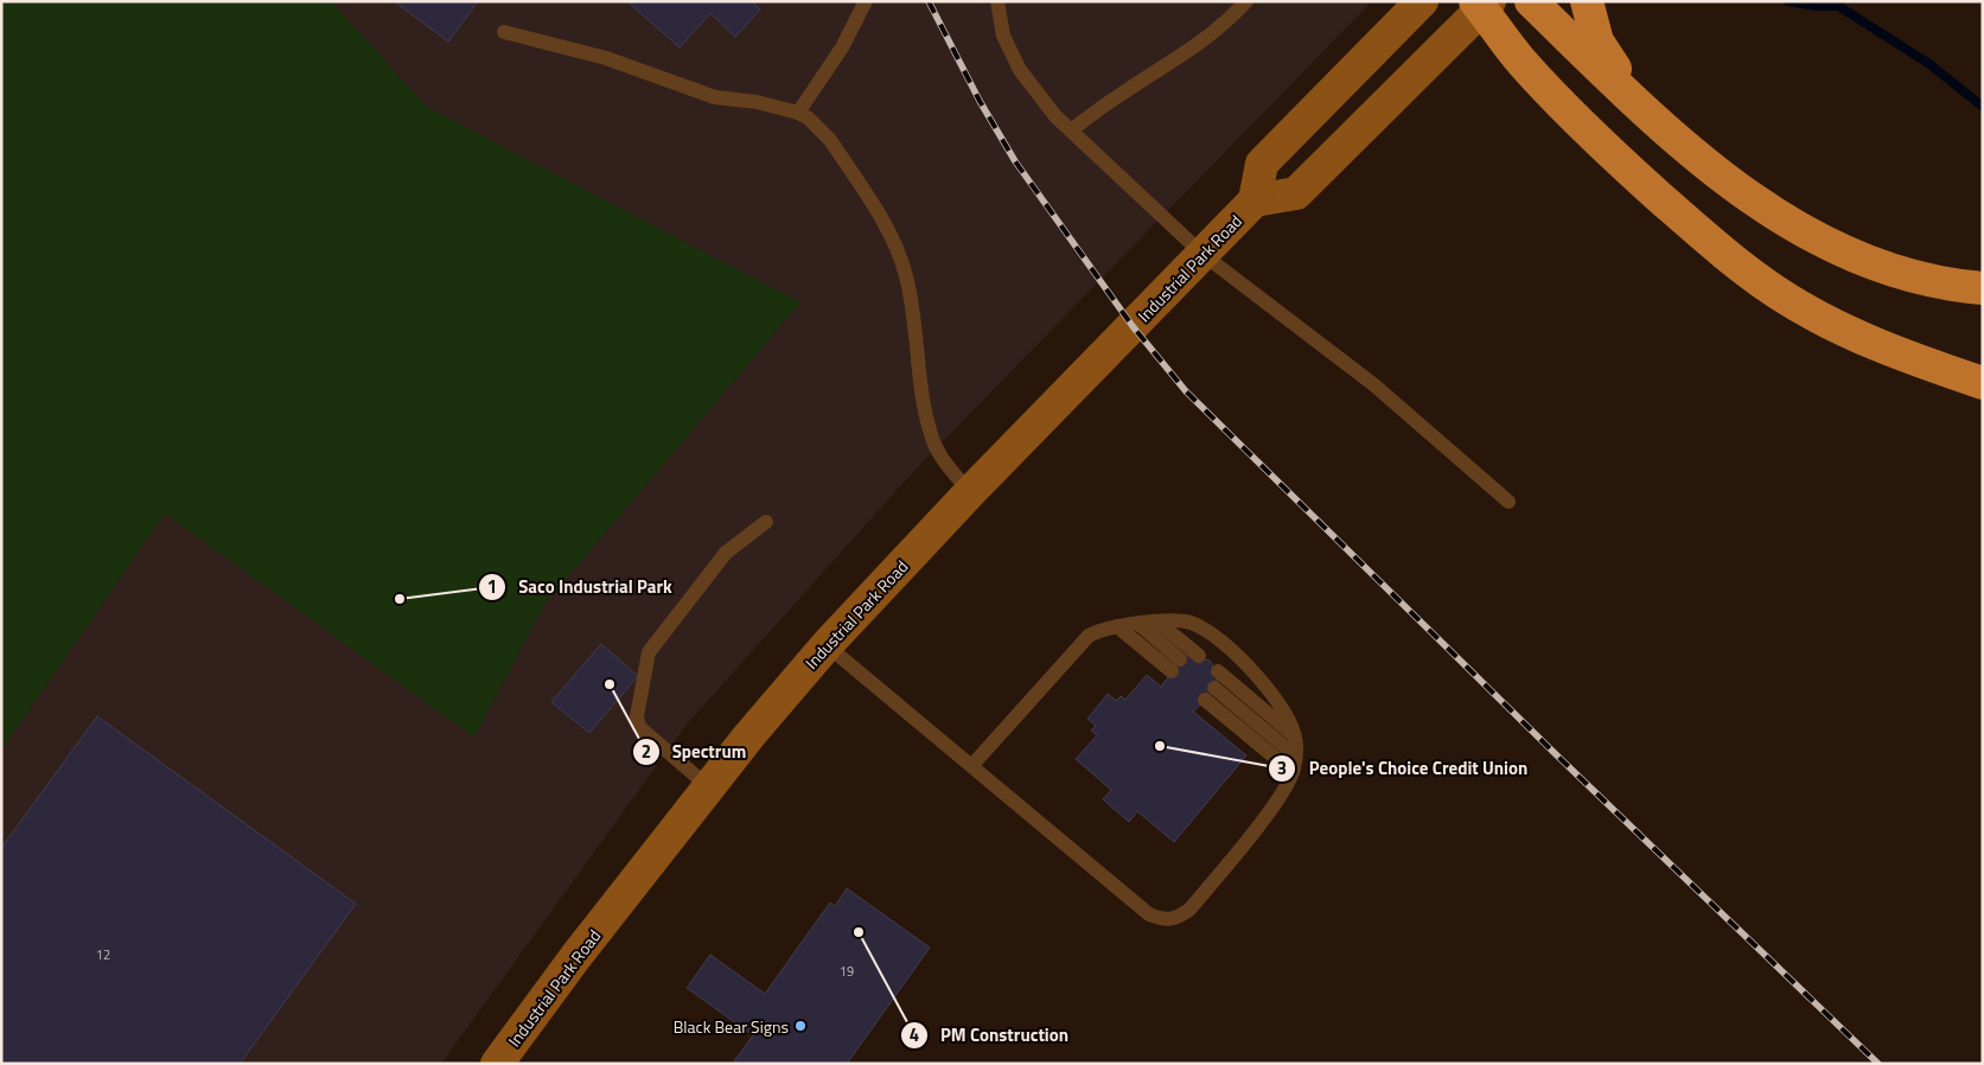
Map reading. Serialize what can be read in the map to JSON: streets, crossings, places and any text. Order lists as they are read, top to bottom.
{
  "streets": {
    "main road": ["Industrial Park Road"]
  },
  "places": [
    "Saco Industrial Park",
    "Spectrum",
    "People's Choice Credit Union",
    "PM Construction",
    "Black Bear Signs"
  ],
  "house_numbers": ["12", "19"]
}
